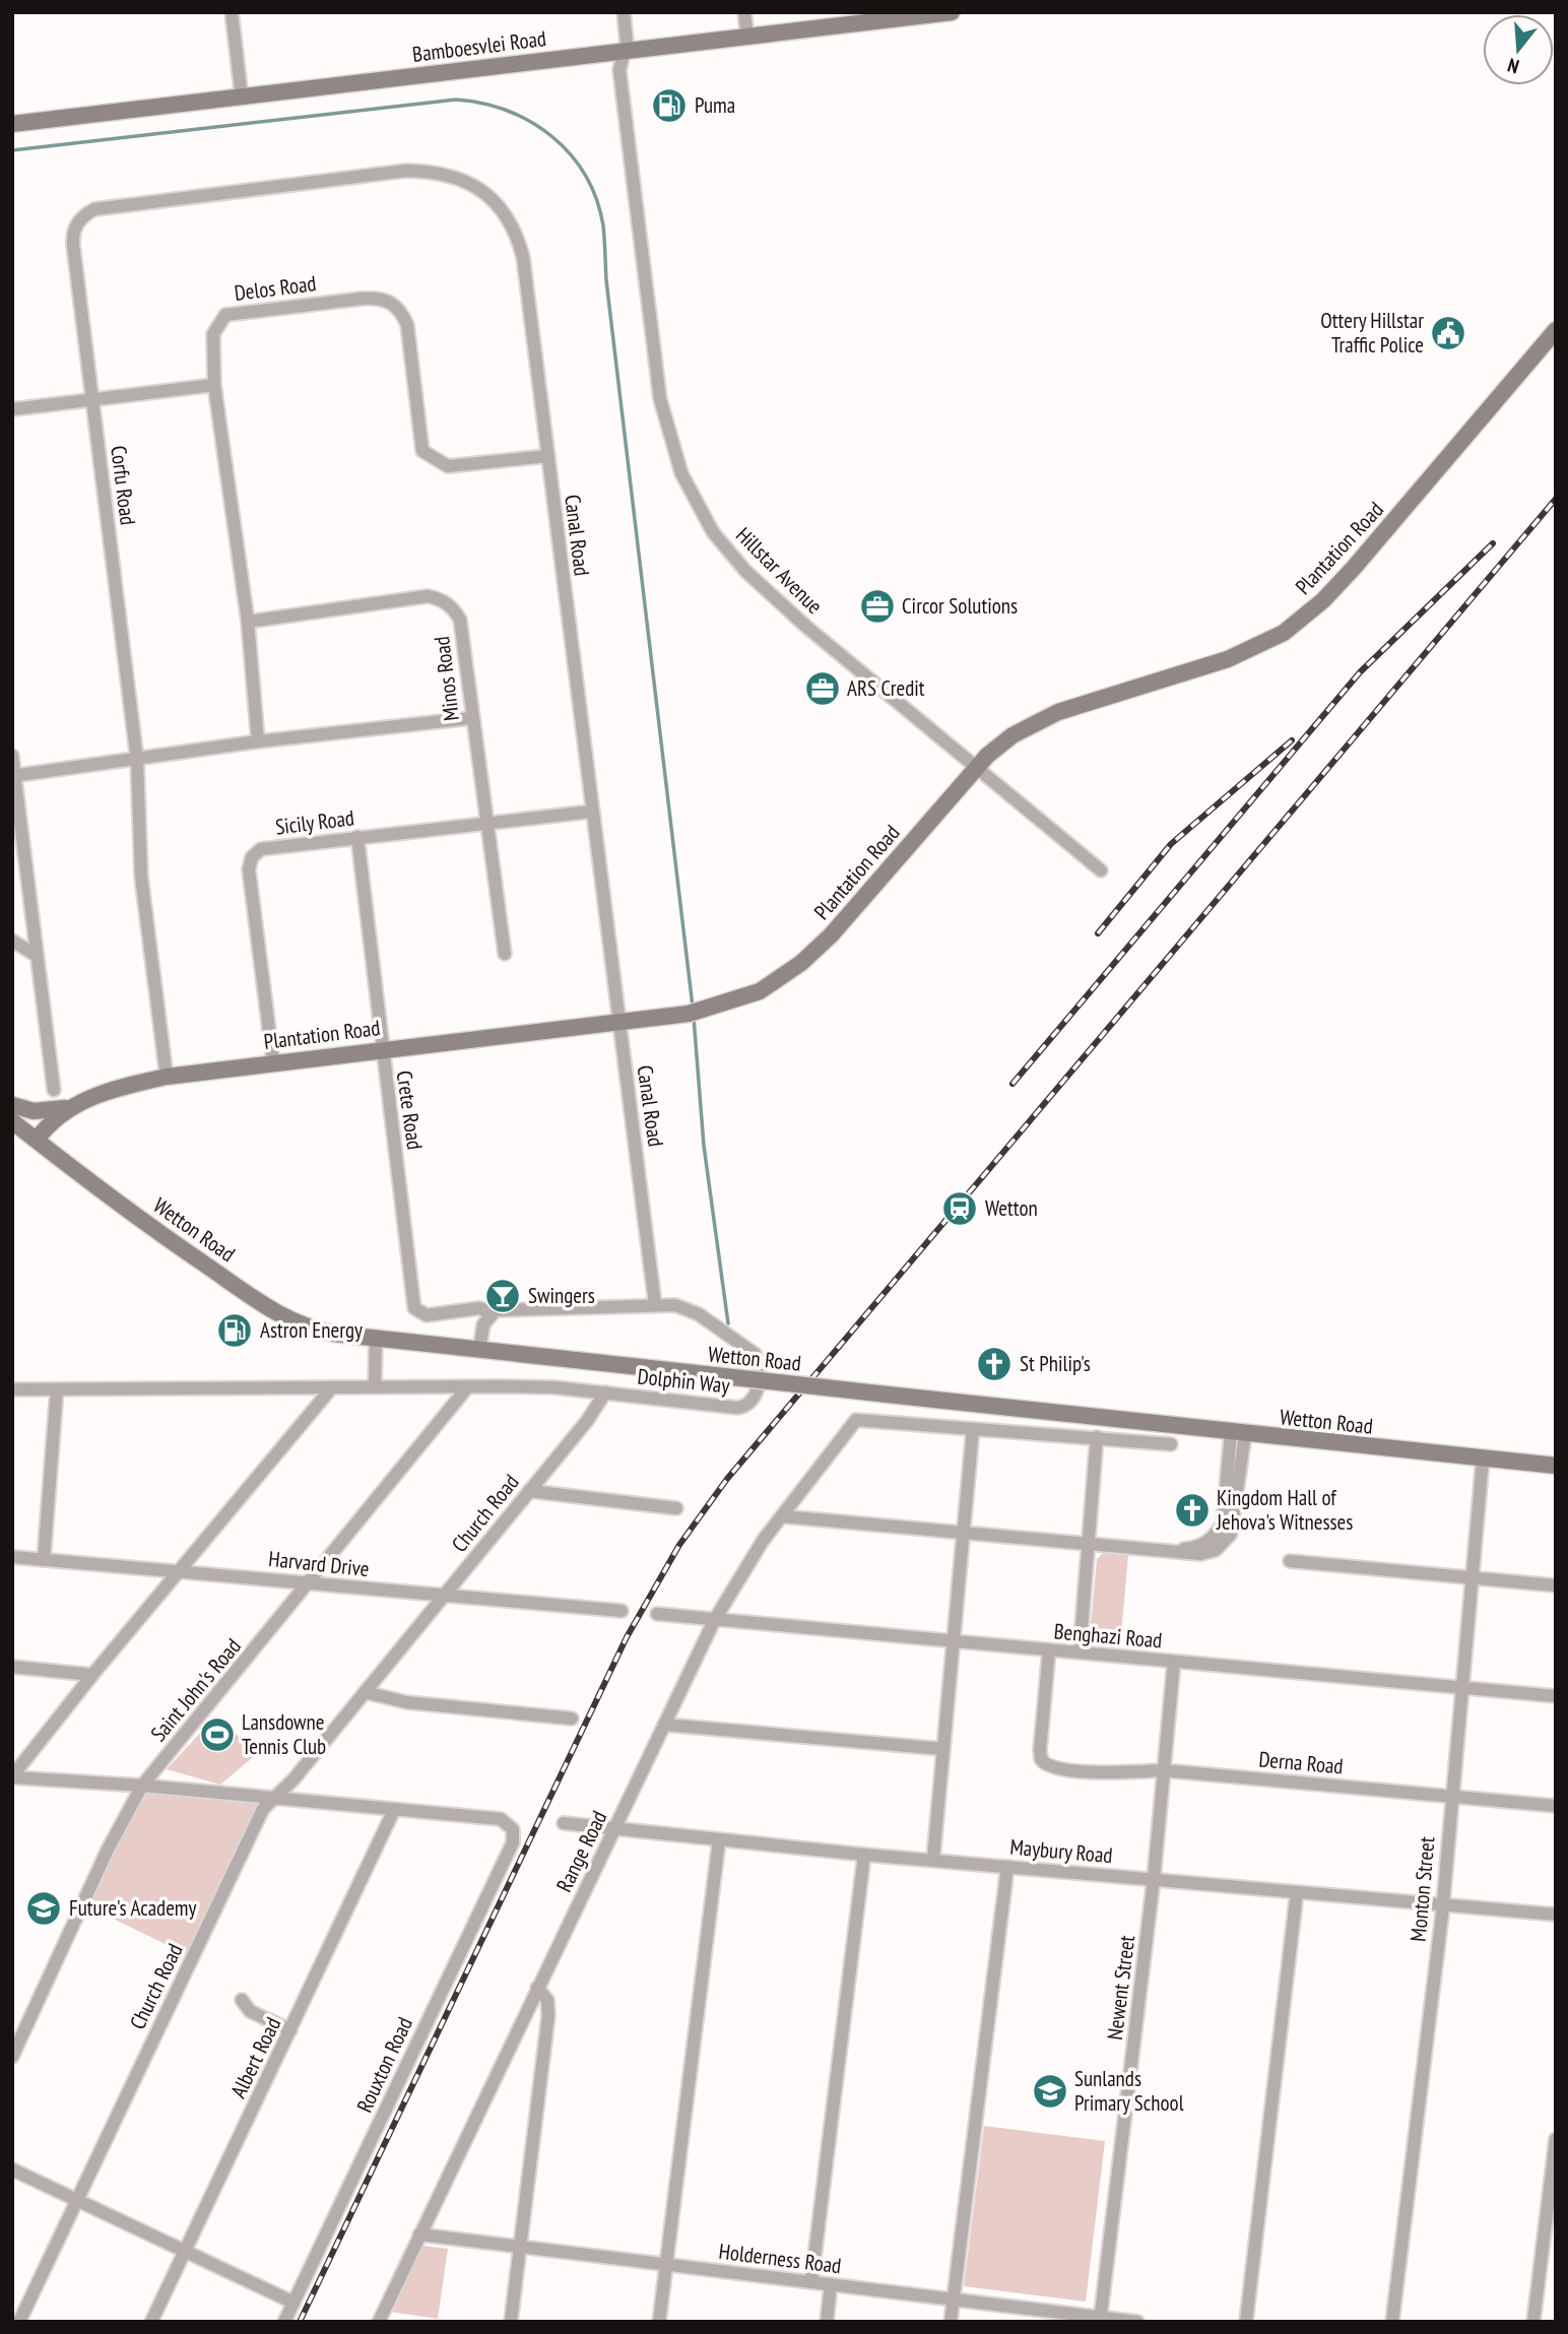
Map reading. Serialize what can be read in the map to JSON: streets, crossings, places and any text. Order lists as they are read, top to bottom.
{
  "streets": {
    "street": [
      "Bamboesvlei Road",
      "Delos Road",
      "Corfu Road",
      "Canal Road",
      "Plantation Road",
      "Hillstar Avenue",
      "Minos Road",
      "Sicily Road",
      "Crete Road",
      "Wetton Road",
      "Dolphin Way",
      "Church Road",
      "Harvard Drive",
      "Benghazi Road",
      "Saint John's Road",
      "Derna Road",
      "Range Road",
      "Maybury Road",
      "Monton Street",
      "Newent Street",
      "Albert Road",
      "Rouxton Road",
      "Holderness Road"
    ]
  },
  "crossings": [
    ["Bamboesvlei Road", "Hillstar Avenue"],
    ["Delos Road", "Canal Road"],
    ["Delos Road", "Minos Road"],
    ["Corfu Road", "Canal Road"],
    ["Corfu Road", "Plantation Road"],
    ["Canal Road", "Plantation Road"],
    ["Canal Road", "Sicily Road"],
    ["Canal Road", "Dolphin Way"],
    ["Plantation Road", "Hillstar Avenue"],
    ["Plantation Road", "Sicily Road"],
    ["Plantation Road", "Crete Road"],
    ["Plantation Road", "Wetton Road"],
    ["Minos Road", "Sicily Road"],
    ["Sicily Road", "Crete Road"],
    ["Crete Road", "Dolphin Way"],
    ["Wetton Road", "Monton Street"],
    ["Dolphin Way", "Church Road"],
    ["Dolphin Way", "Saint John's Road"],
    ["Church Road", "Harvard Drive"],
    ["Harvard Drive", "Saint John's Road"],
    ["Benghazi Road", "Derna Road"],
    ["Benghazi Road", "Range Road"],
    ["Benghazi Road", "Monton Street"],
    ["Benghazi Road", "Newent Street"],
    ["Derna Road", "Monton Street"],
    ["Derna Road", "Newent Street"],
    ["Range Road", "Maybury Road"],
    ["Range Road", "Holderness Road"],
    ["Maybury Road", "Monton Street"],
    ["Maybury Road", "Newent Street"],
    ["Newent Street", "Holderness Road"],
    ["Albert Road", "Rouxton Road"]
  ],
  "places": {
    "fuel station": ["Puma", "Astron Energy"],
    "public building": ["Ottery Hillstar Traffic Police"],
    "office": ["Circor Solutions", "ARS Credit"],
    "station": ["Wetton"],
    "bar": ["Swingers"],
    "church": ["St Philip's", "Kingdom Hall of Jehova's Witnesses"],
    "sports": ["Lansdowne Tennis Club"],
    "school or university": ["Future's Academy", "Sunlands Primary School"]
  },
  "north": "bottom"
}
